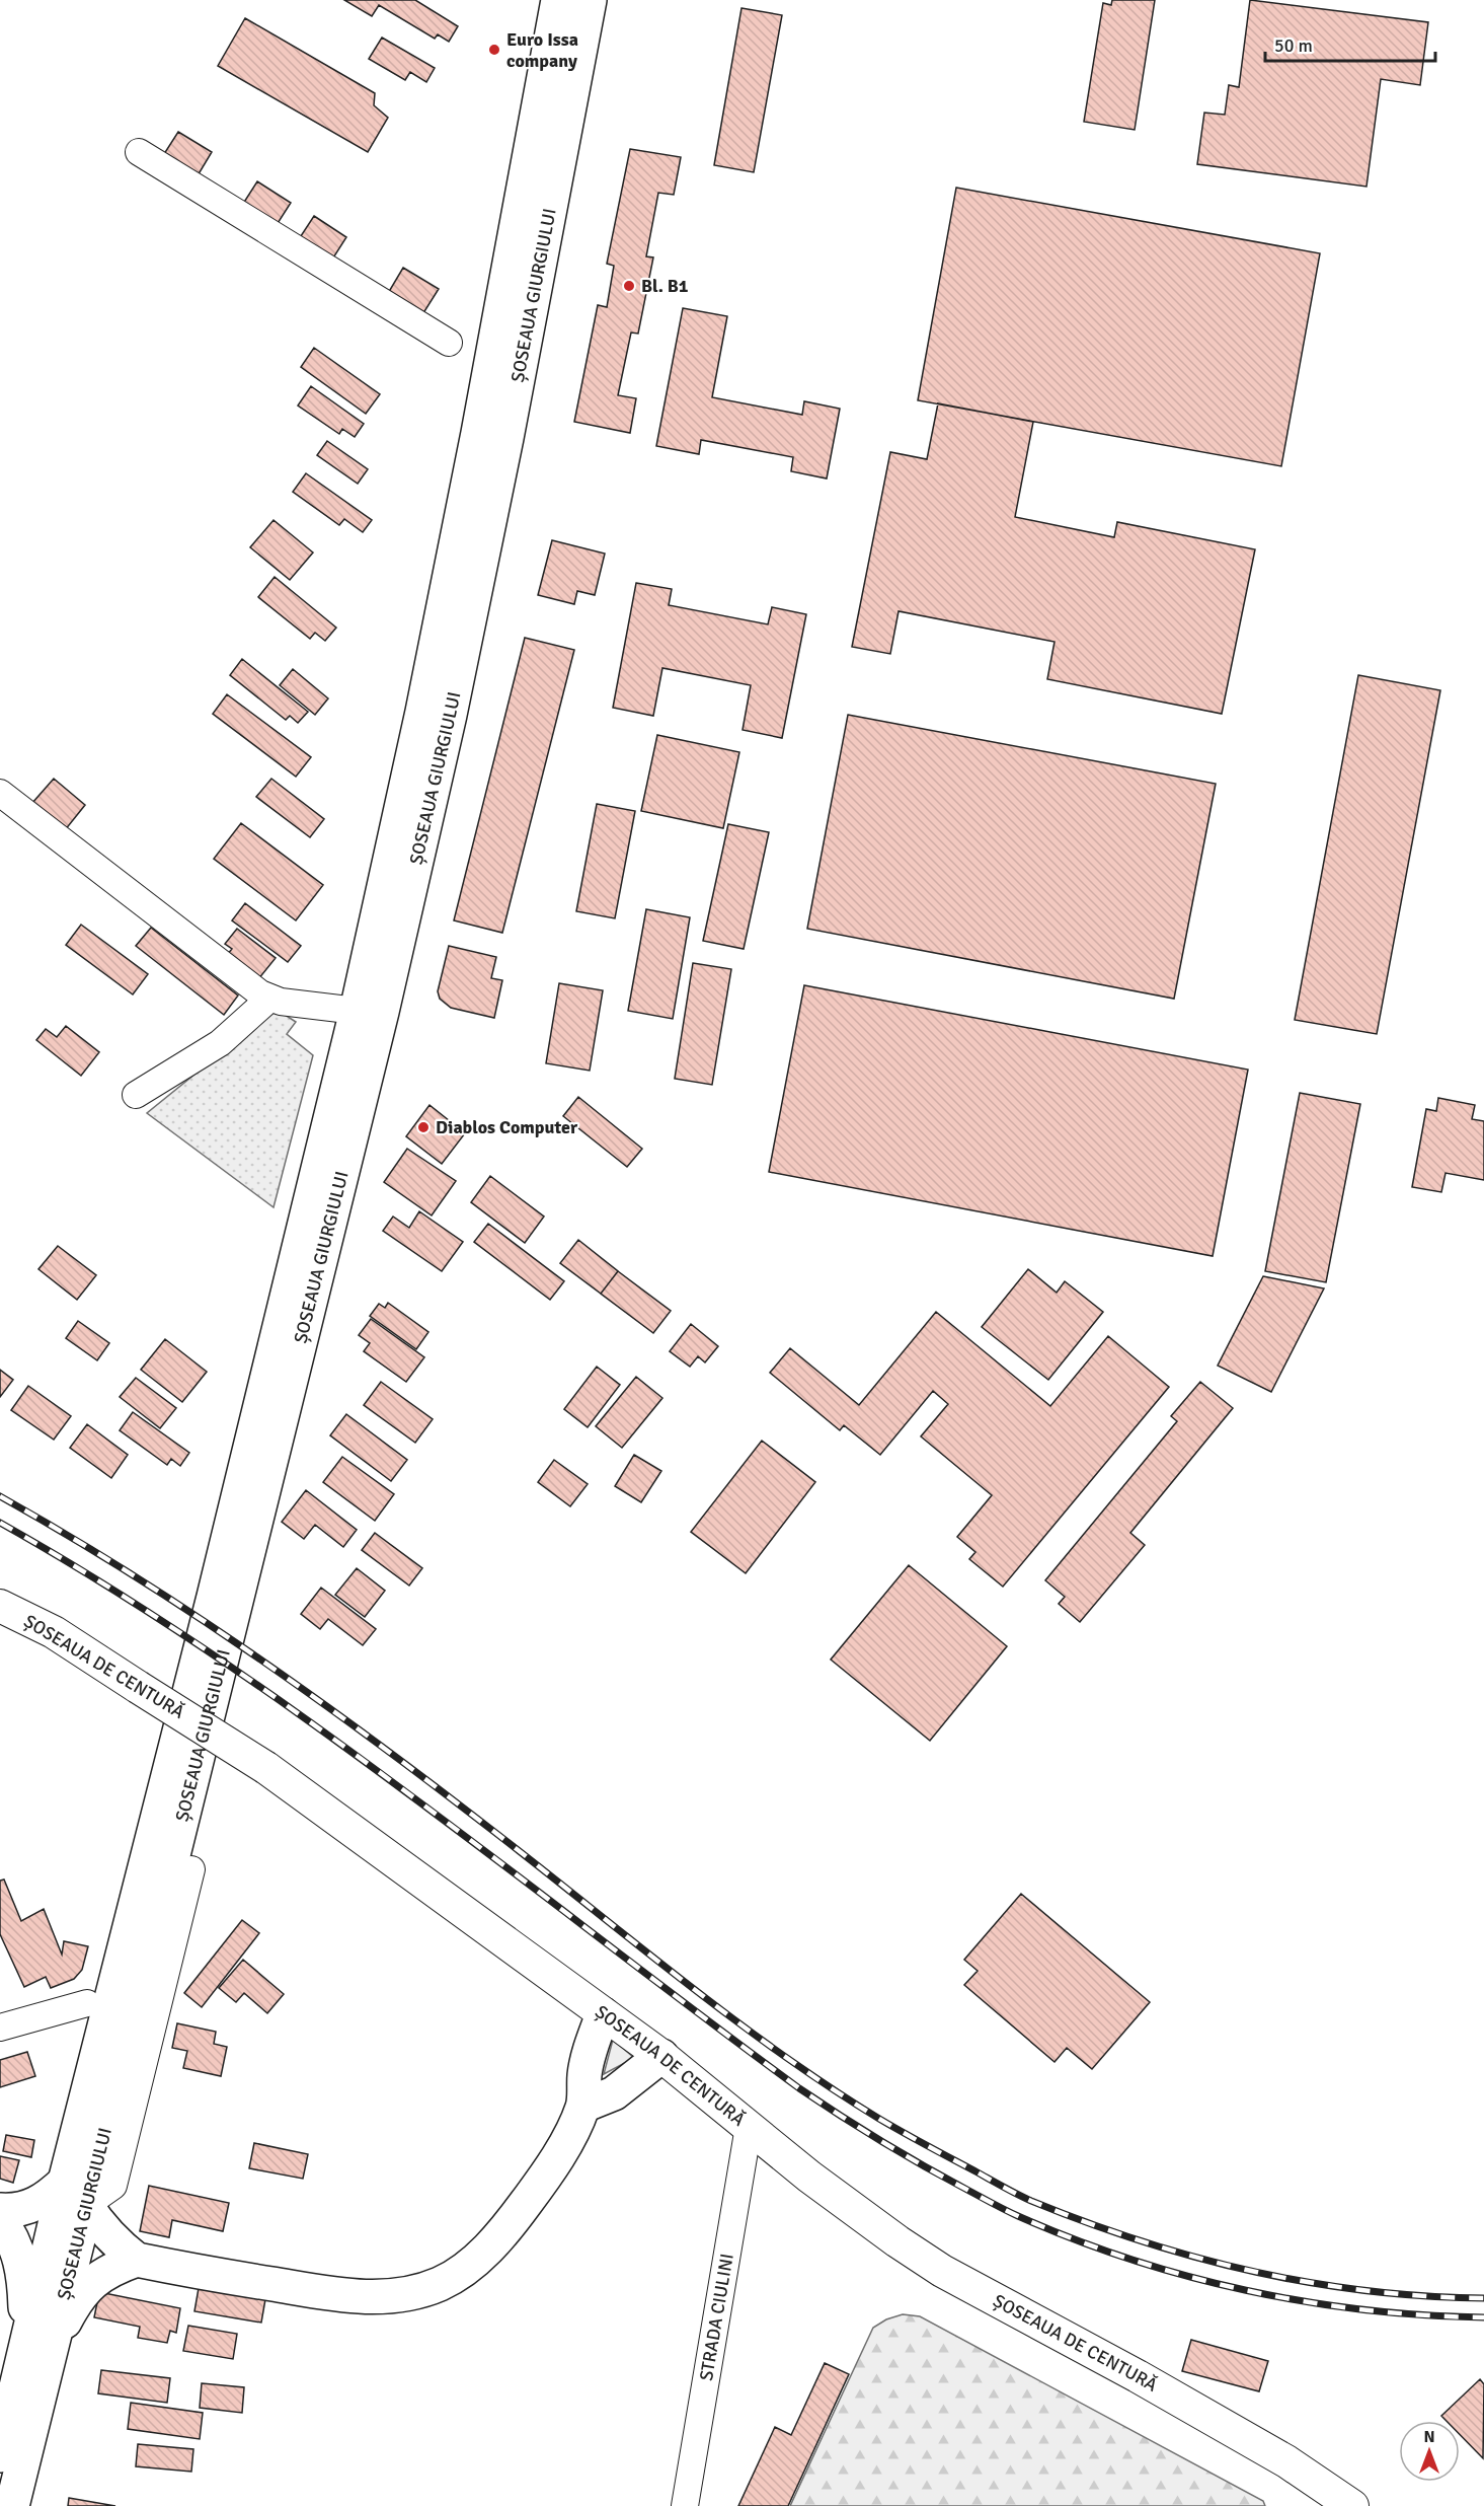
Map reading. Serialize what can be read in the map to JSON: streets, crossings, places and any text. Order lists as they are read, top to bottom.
{
  "streets": {
    "highway": ["ȘOSEAUA GIURGIULUI"],
    "main road": ["ȘOSEAUA DE CENTURĂ"],
    "street": ["STRADA CIULINI"]
  },
  "crossings": [
    ["ȘOSEAUA DE CENTURĂ", "STRADA CIULINI"]
  ],
  "places": ["Euro Issa company", "Bl. B1", "Diablos Computer"],
  "scale_bar": "50 m",
  "north": "top"
}
